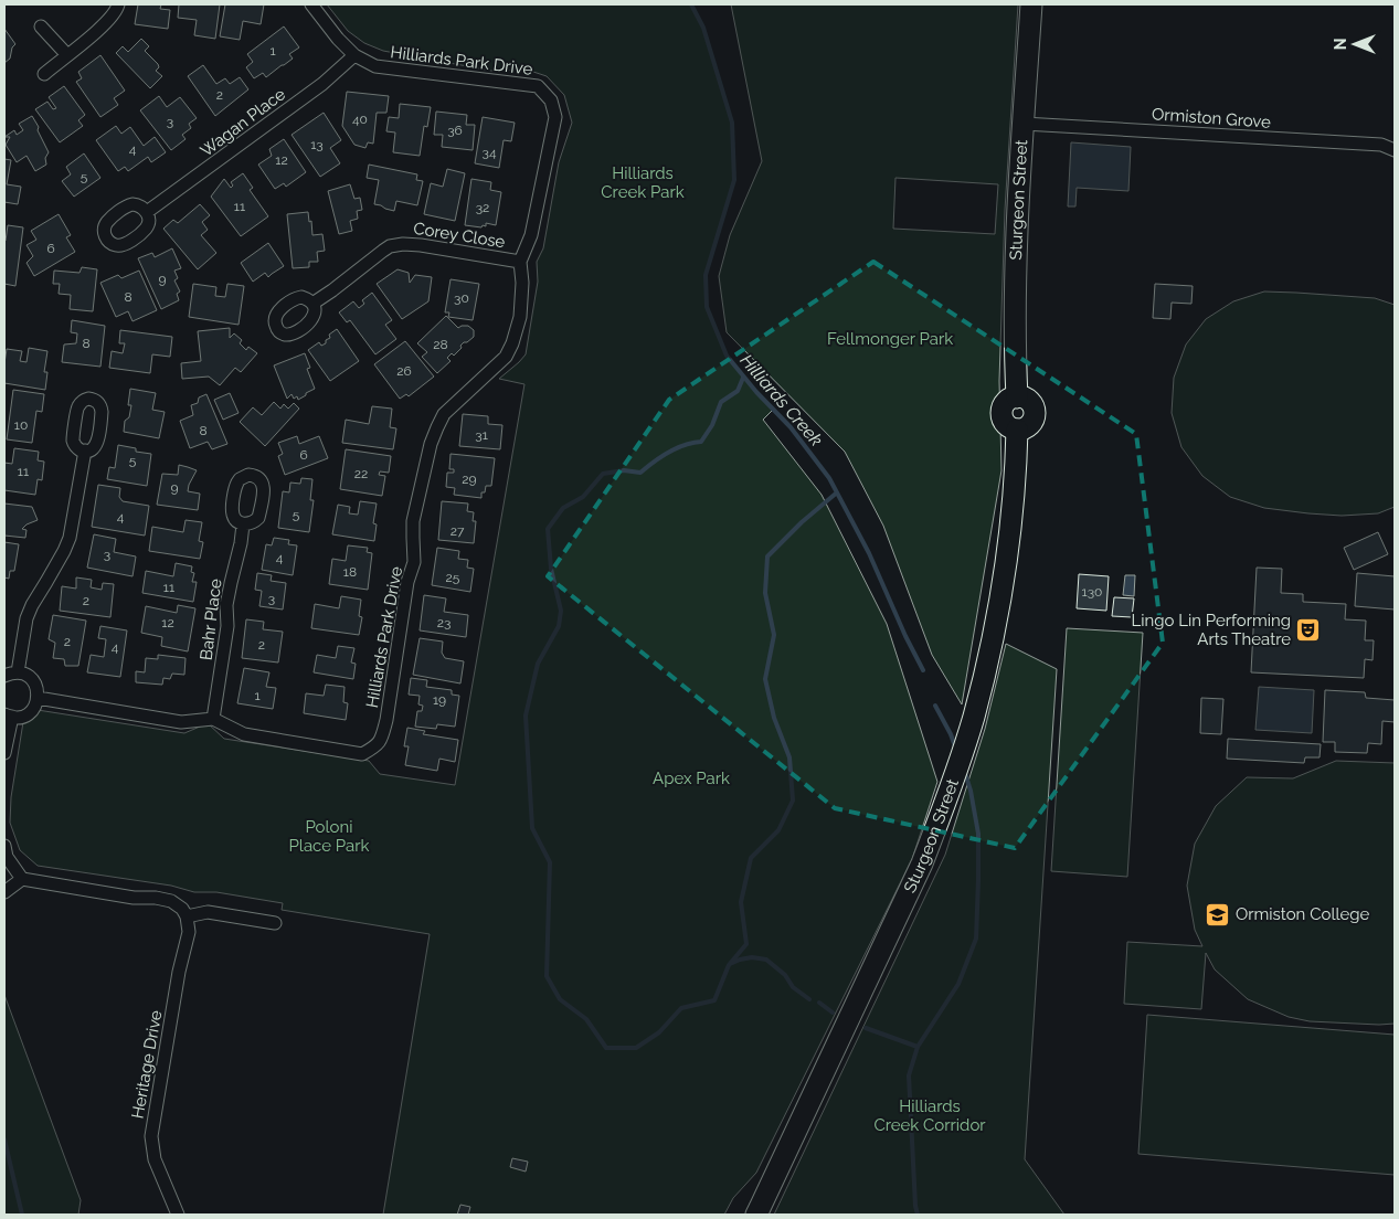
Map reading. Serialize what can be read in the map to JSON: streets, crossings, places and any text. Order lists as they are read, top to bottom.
{
  "streets": {
    "main road": ["Sturgeon Street"],
    "street": [
      "Hilliards Park Drive",
      "Ormiston Grove",
      "Wagan Place",
      "Corey Close",
      "Bahr Place",
      "Heritage Drive"
    ]
  },
  "crossings": [
    ["Hilliards Park Drive", "Wagan Place"],
    ["Hilliards Park Drive", "Corey Close"],
    ["Hilliards Park Drive", "Bahr Place"],
    ["Ormiston Grove", "Sturgeon Street"]
  ],
  "water": ["Hilliards Creek"],
  "parks": [
    "Hilliards Creek Park",
    "Fellmonger Park",
    "Apex Park",
    "Poloni Place Park",
    "Hilliards Creek Corridor"
  ],
  "places": {
    "theatre": ["Lingo Lin Performing Arts Theatre"],
    "school or university": ["Ormiston College"]
  },
  "house_numbers": [
    "1",
    "2",
    "40",
    "3",
    "36",
    "13",
    "4",
    "34",
    "12",
    "5",
    "11",
    "32",
    "6",
    "9",
    "8",
    "30",
    "8",
    "28",
    "26",
    "10",
    "8",
    "31",
    "6",
    "5",
    "11",
    "22",
    "29",
    "9",
    "5",
    "4",
    "27",
    "3",
    "4",
    "18",
    "25",
    "11",
    "130",
    "3",
    "2",
    "12",
    "23",
    "2",
    "2",
    "4",
    "1",
    "19"
  ],
  "north": "left"
}
